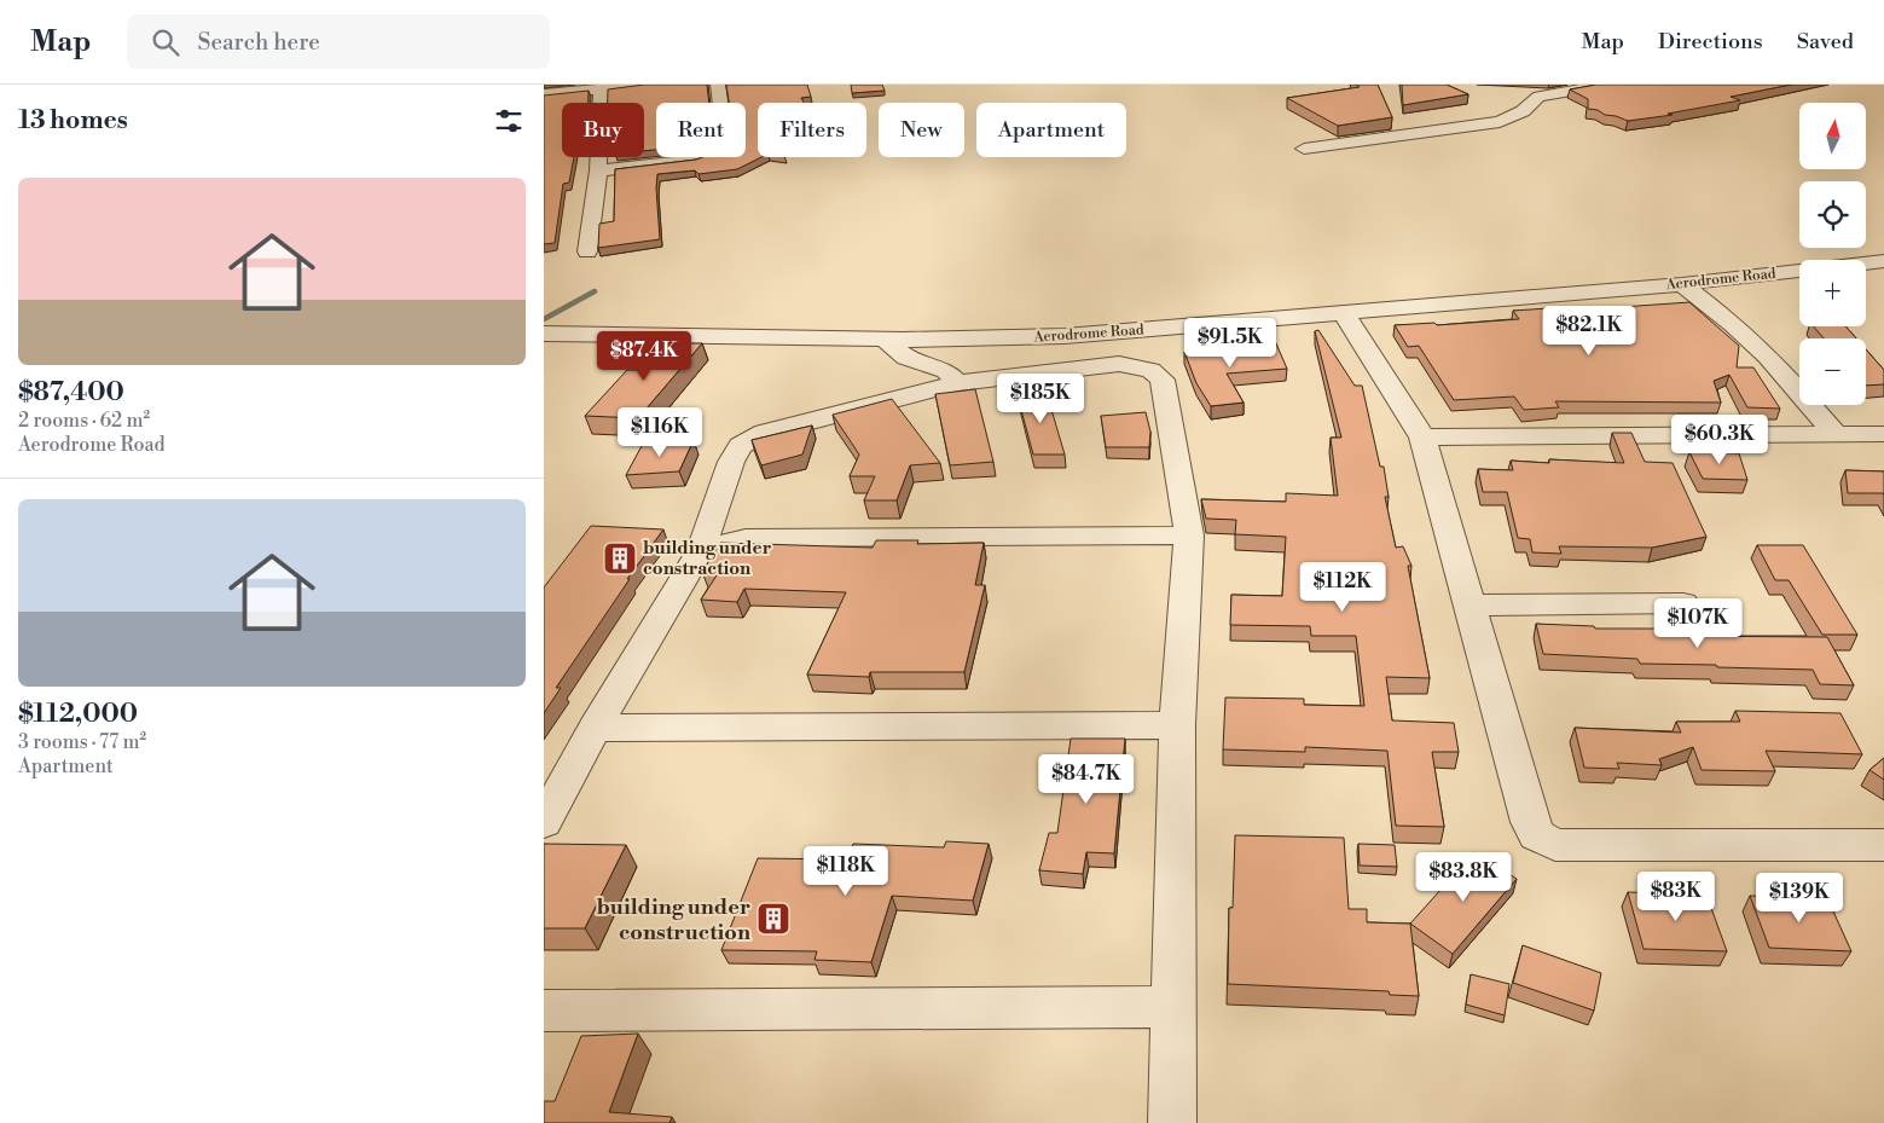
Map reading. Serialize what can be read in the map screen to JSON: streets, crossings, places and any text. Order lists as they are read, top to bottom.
{
  "streets": {
    "street": ["Aerodrome Road"]
  },
  "places": {
    "building": ["building under constraction", "building under construction"]
  },
  "north": "top",
  "page": {
    "header": "Map",
    "search": "Search here",
    "nav": ["Map", "Directions", "Saved"],
    "heading": "13 homes",
    "map_buttons": ["+", "−"],
    "chip": [
      "Buy",
      "Rent",
      "Filters",
      "New",
      "Apartment"
    ],
    "list": [
      {
        "name": "$87,400",
        "note": "2 rooms · 62 m² · Aerodrome Road"
      },
      {
        "name": "$112,000",
        "note": "3 rooms · 77 m² · Apartment"
      }
    ],
    "price": [
      "$82.1K",
      "$91.5K",
      "$87.4K",
      "$185K",
      "$116K",
      "$60.3K",
      "$112K",
      "$107K",
      "$84.7K",
      "$118K",
      "$83.8K",
      "$83K",
      "$139K"
    ]
  }
}
